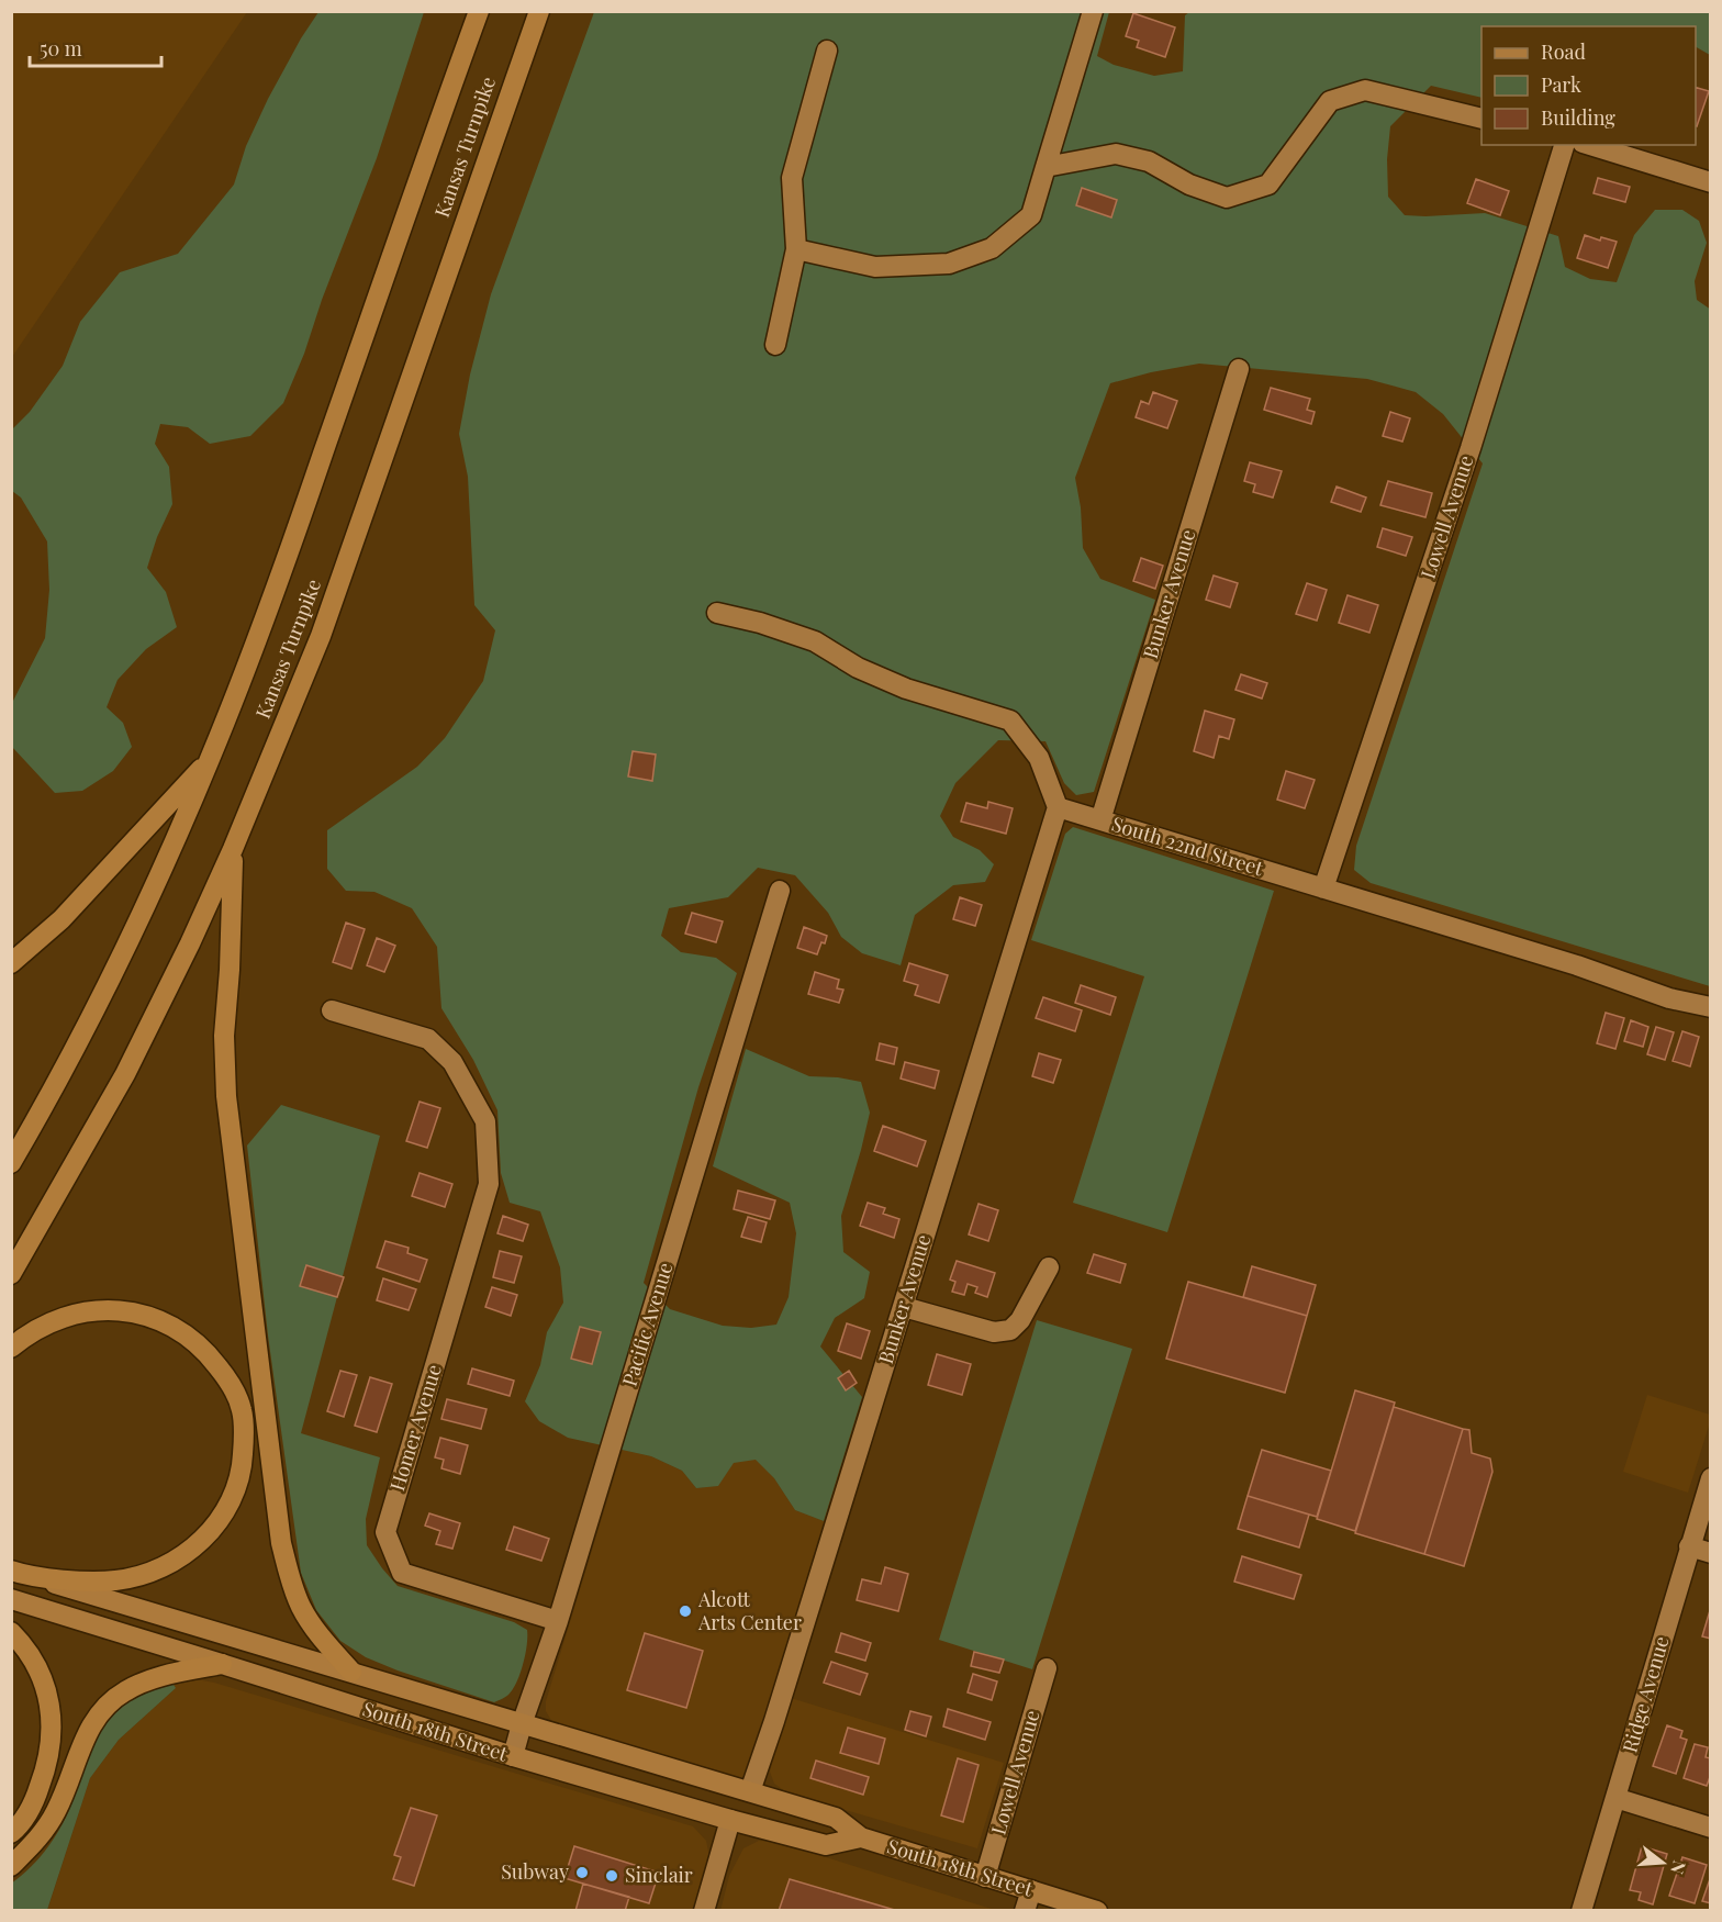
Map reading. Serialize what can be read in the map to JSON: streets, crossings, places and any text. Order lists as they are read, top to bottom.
{
  "streets": {
    "highway": ["Kansas Turnpike"],
    "main road": ["South 18th Street"],
    "street": [
      "Lowell Avenue",
      "Bunker Avenue",
      "South 22nd Street",
      "Pacific Avenue",
      "Homer Avenue",
      "Ridge Avenue"
    ]
  },
  "crossings": [
    ["Lowell Avenue", "South 22nd Street"],
    ["Lowell Avenue", "South 18th Street"],
    ["Bunker Avenue", "South 22nd Street"],
    ["Bunker Avenue", "South 18th Street"],
    ["Pacific Avenue", "Homer Avenue"],
    ["Pacific Avenue", "South 18th Street"]
  ],
  "places": ["Alcott Arts Center", "Subway", "Sinclair"],
  "legend": ["Road", "Park", "Building"],
  "scale_bar": "50 m",
  "north": "right"
}
